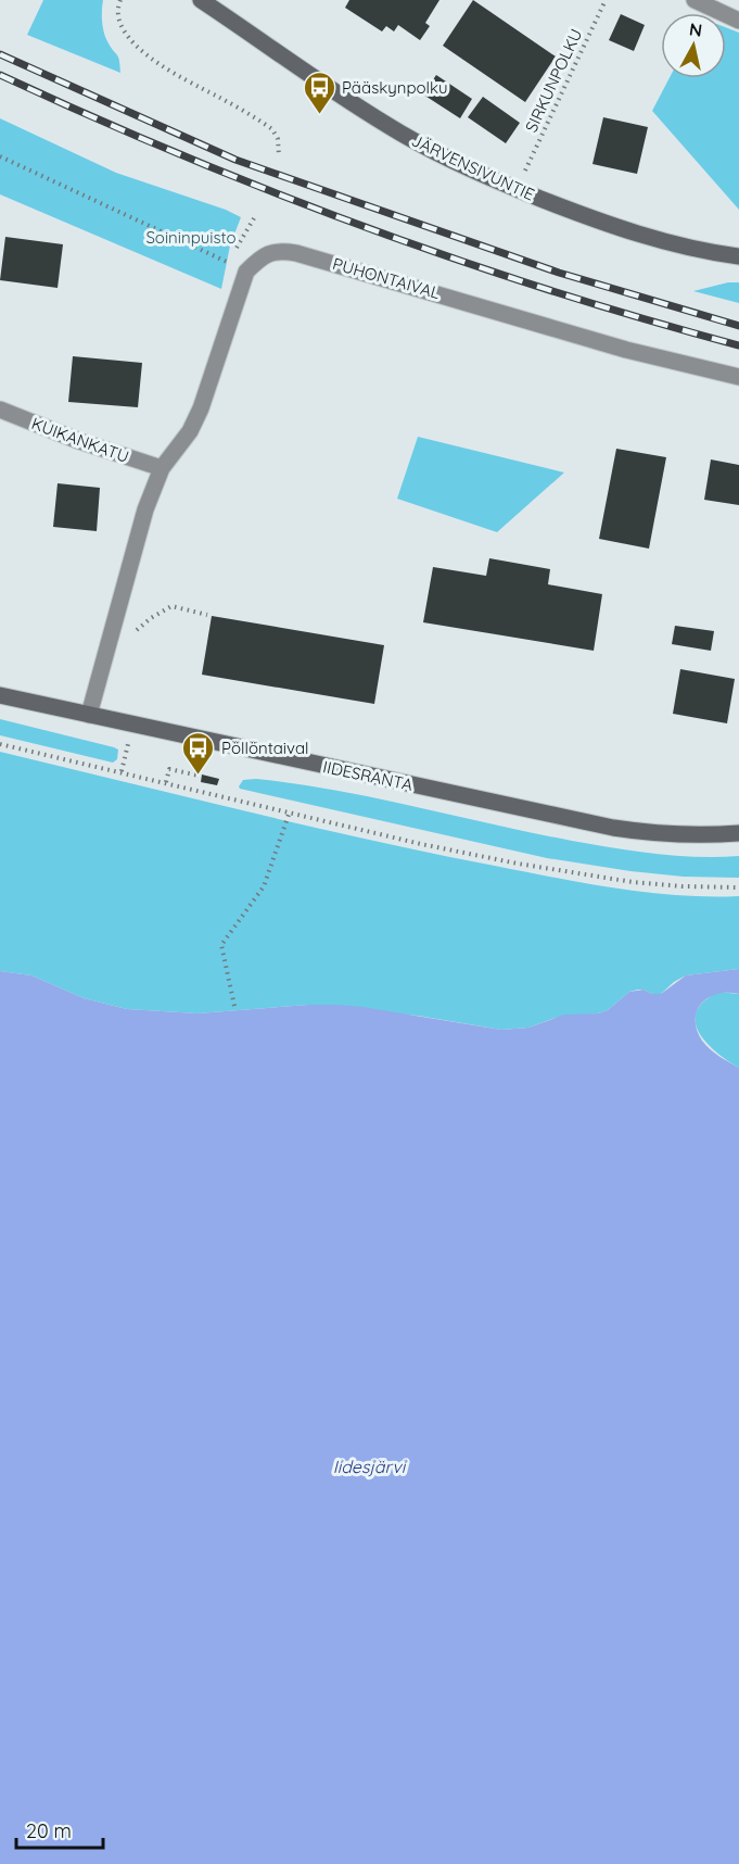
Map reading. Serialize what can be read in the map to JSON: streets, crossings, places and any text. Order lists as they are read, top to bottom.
{
  "streets": {
    "main road": ["JÄRVENSIVUNTIE", "IIDESRANTA"],
    "street": ["PUHONTAIVAL", "KUIKANKATU"],
    "path": ["SIRKUNPOLKU"]
  },
  "crossings": [
    ["PUHONTAIVAL", "KUIKANKATU"]
  ],
  "water": ["Iidesjärvi"],
  "parks": ["Soininpuisto"],
  "places": {
    "bus stop": ["Pääskynpolku", "Pöllöntaival"]
  },
  "scale_bar": "20 m",
  "north": "top"
}
